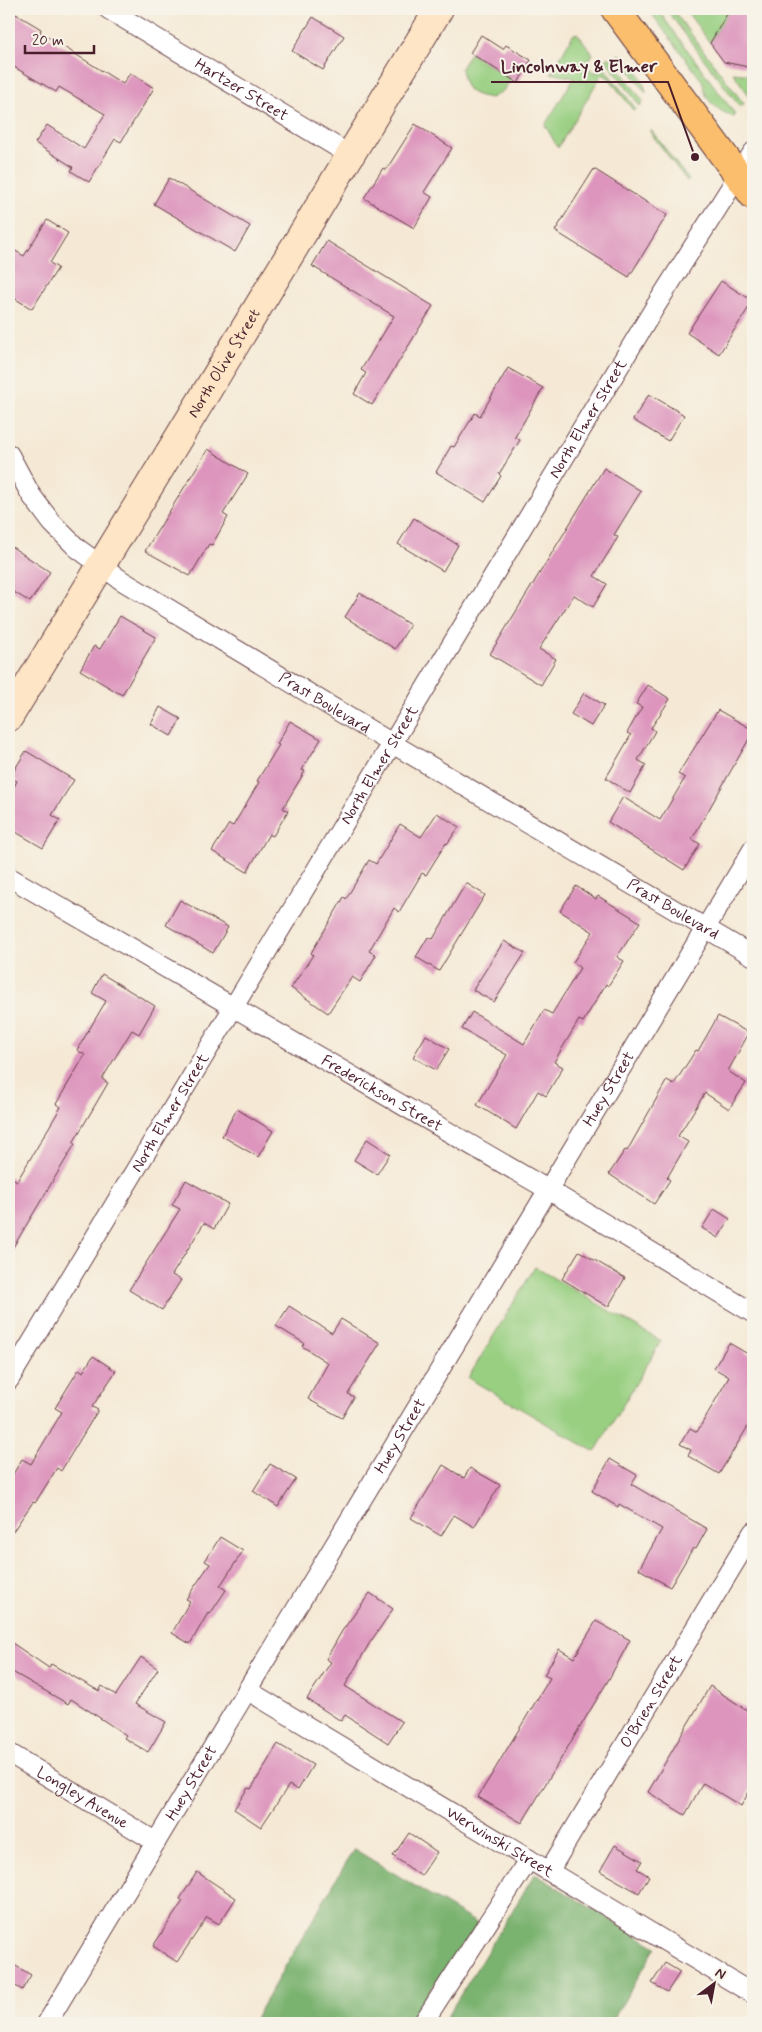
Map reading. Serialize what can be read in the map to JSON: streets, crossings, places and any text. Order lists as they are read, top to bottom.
{
  "streets": {
    "street": [
      "Hartzer Street",
      "North Olive Street",
      "North Elmer Street",
      "Prast Boulevard",
      "Huey Street",
      "Frederickson Street",
      "O'Brien Street",
      "Longley Avenue",
      "Werwinski Street"
    ]
  },
  "crossings": [
    ["Hartzer Street", "North Olive Street"],
    ["North Olive Street", "Prast Boulevard"],
    ["North Elmer Street", "Prast Boulevard"],
    ["North Elmer Street", "Frederickson Street"],
    ["Prast Boulevard", "Huey Street"],
    ["Huey Street", "Frederickson Street"],
    ["Huey Street", "Longley Avenue"],
    ["Huey Street", "Werwinski Street"],
    ["O'Brien Street", "Werwinski Street"]
  ],
  "places": ["Lincolnway & Elmer"],
  "scale_bar": "20 m",
  "north": "top right"
}
